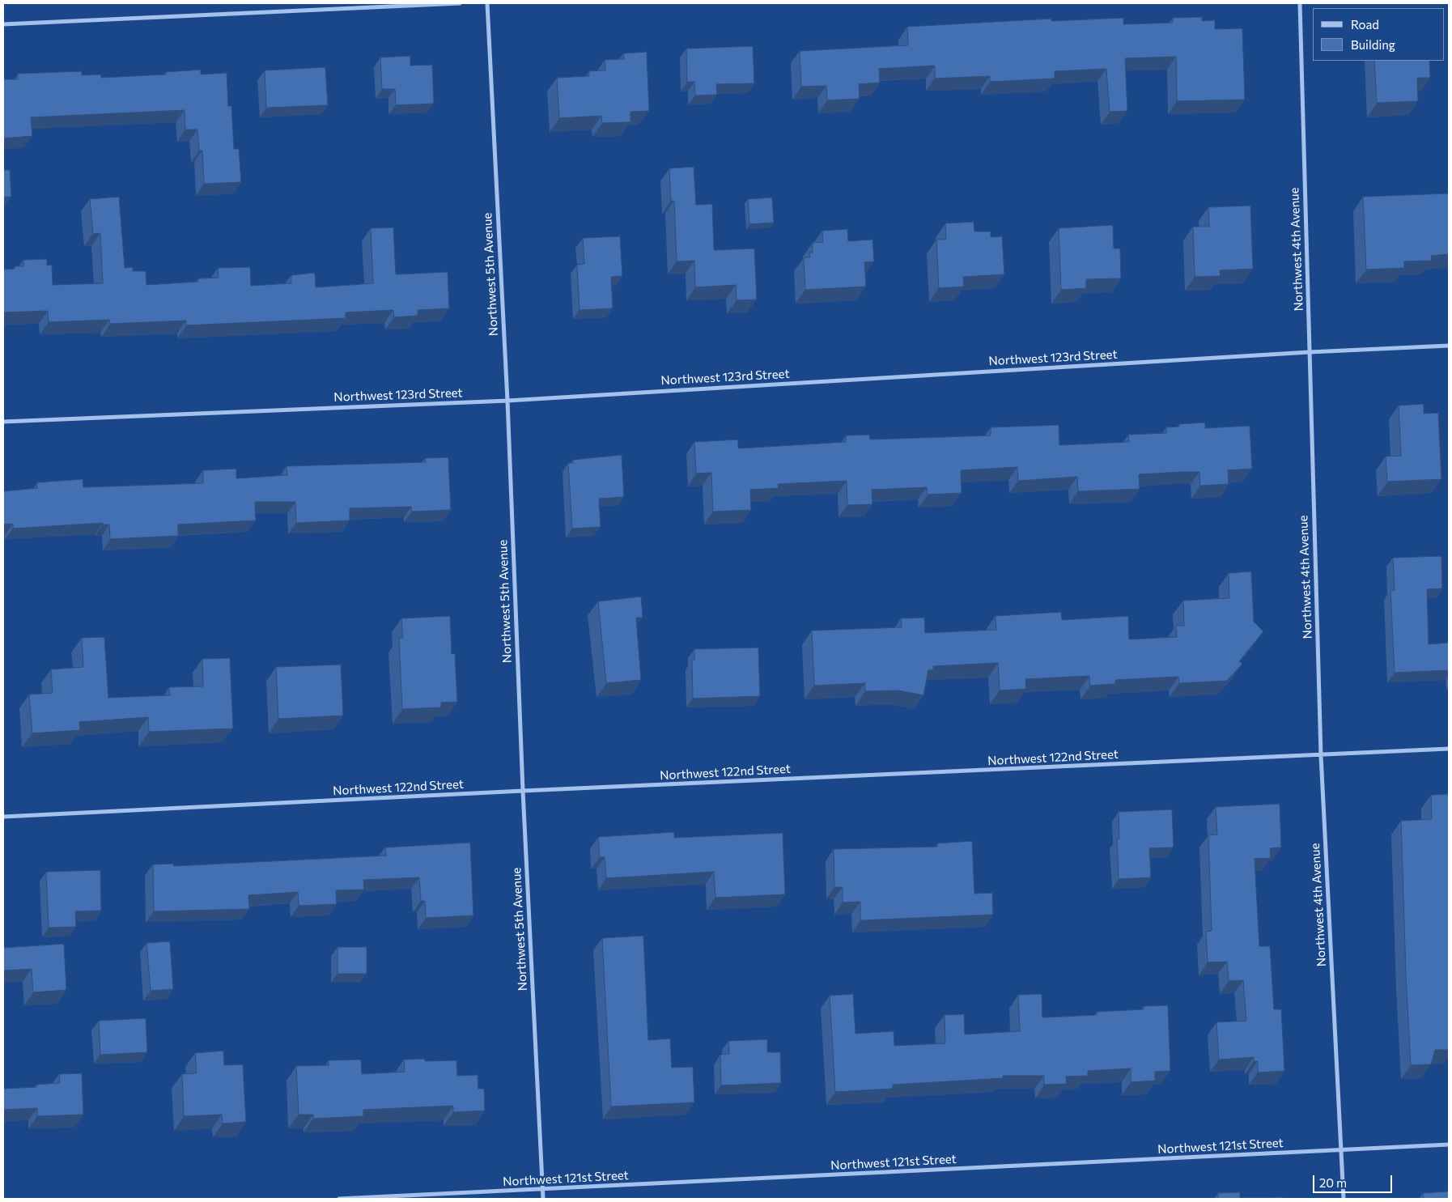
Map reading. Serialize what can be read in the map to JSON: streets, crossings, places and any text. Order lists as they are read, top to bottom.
{
  "streets": {
    "street": [
      "Northwest 4th Avenue",
      "Northwest 5th Avenue",
      "Northwest 123rd Street",
      "Northwest 122nd Street",
      "Northwest 121st Street"
    ]
  },
  "crossings": [
    ["Northwest 4th Avenue", "Northwest 123rd Street"],
    ["Northwest 4th Avenue", "Northwest 122nd Street"],
    ["Northwest 4th Avenue", "Northwest 121st Street"],
    ["Northwest 5th Avenue", "Northwest 123rd Street"],
    ["Northwest 5th Avenue", "Northwest 122nd Street"],
    ["Northwest 5th Avenue", "Northwest 121st Street"]
  ],
  "legend": ["Road", "Building"],
  "scale_bar": "20 m"
}
